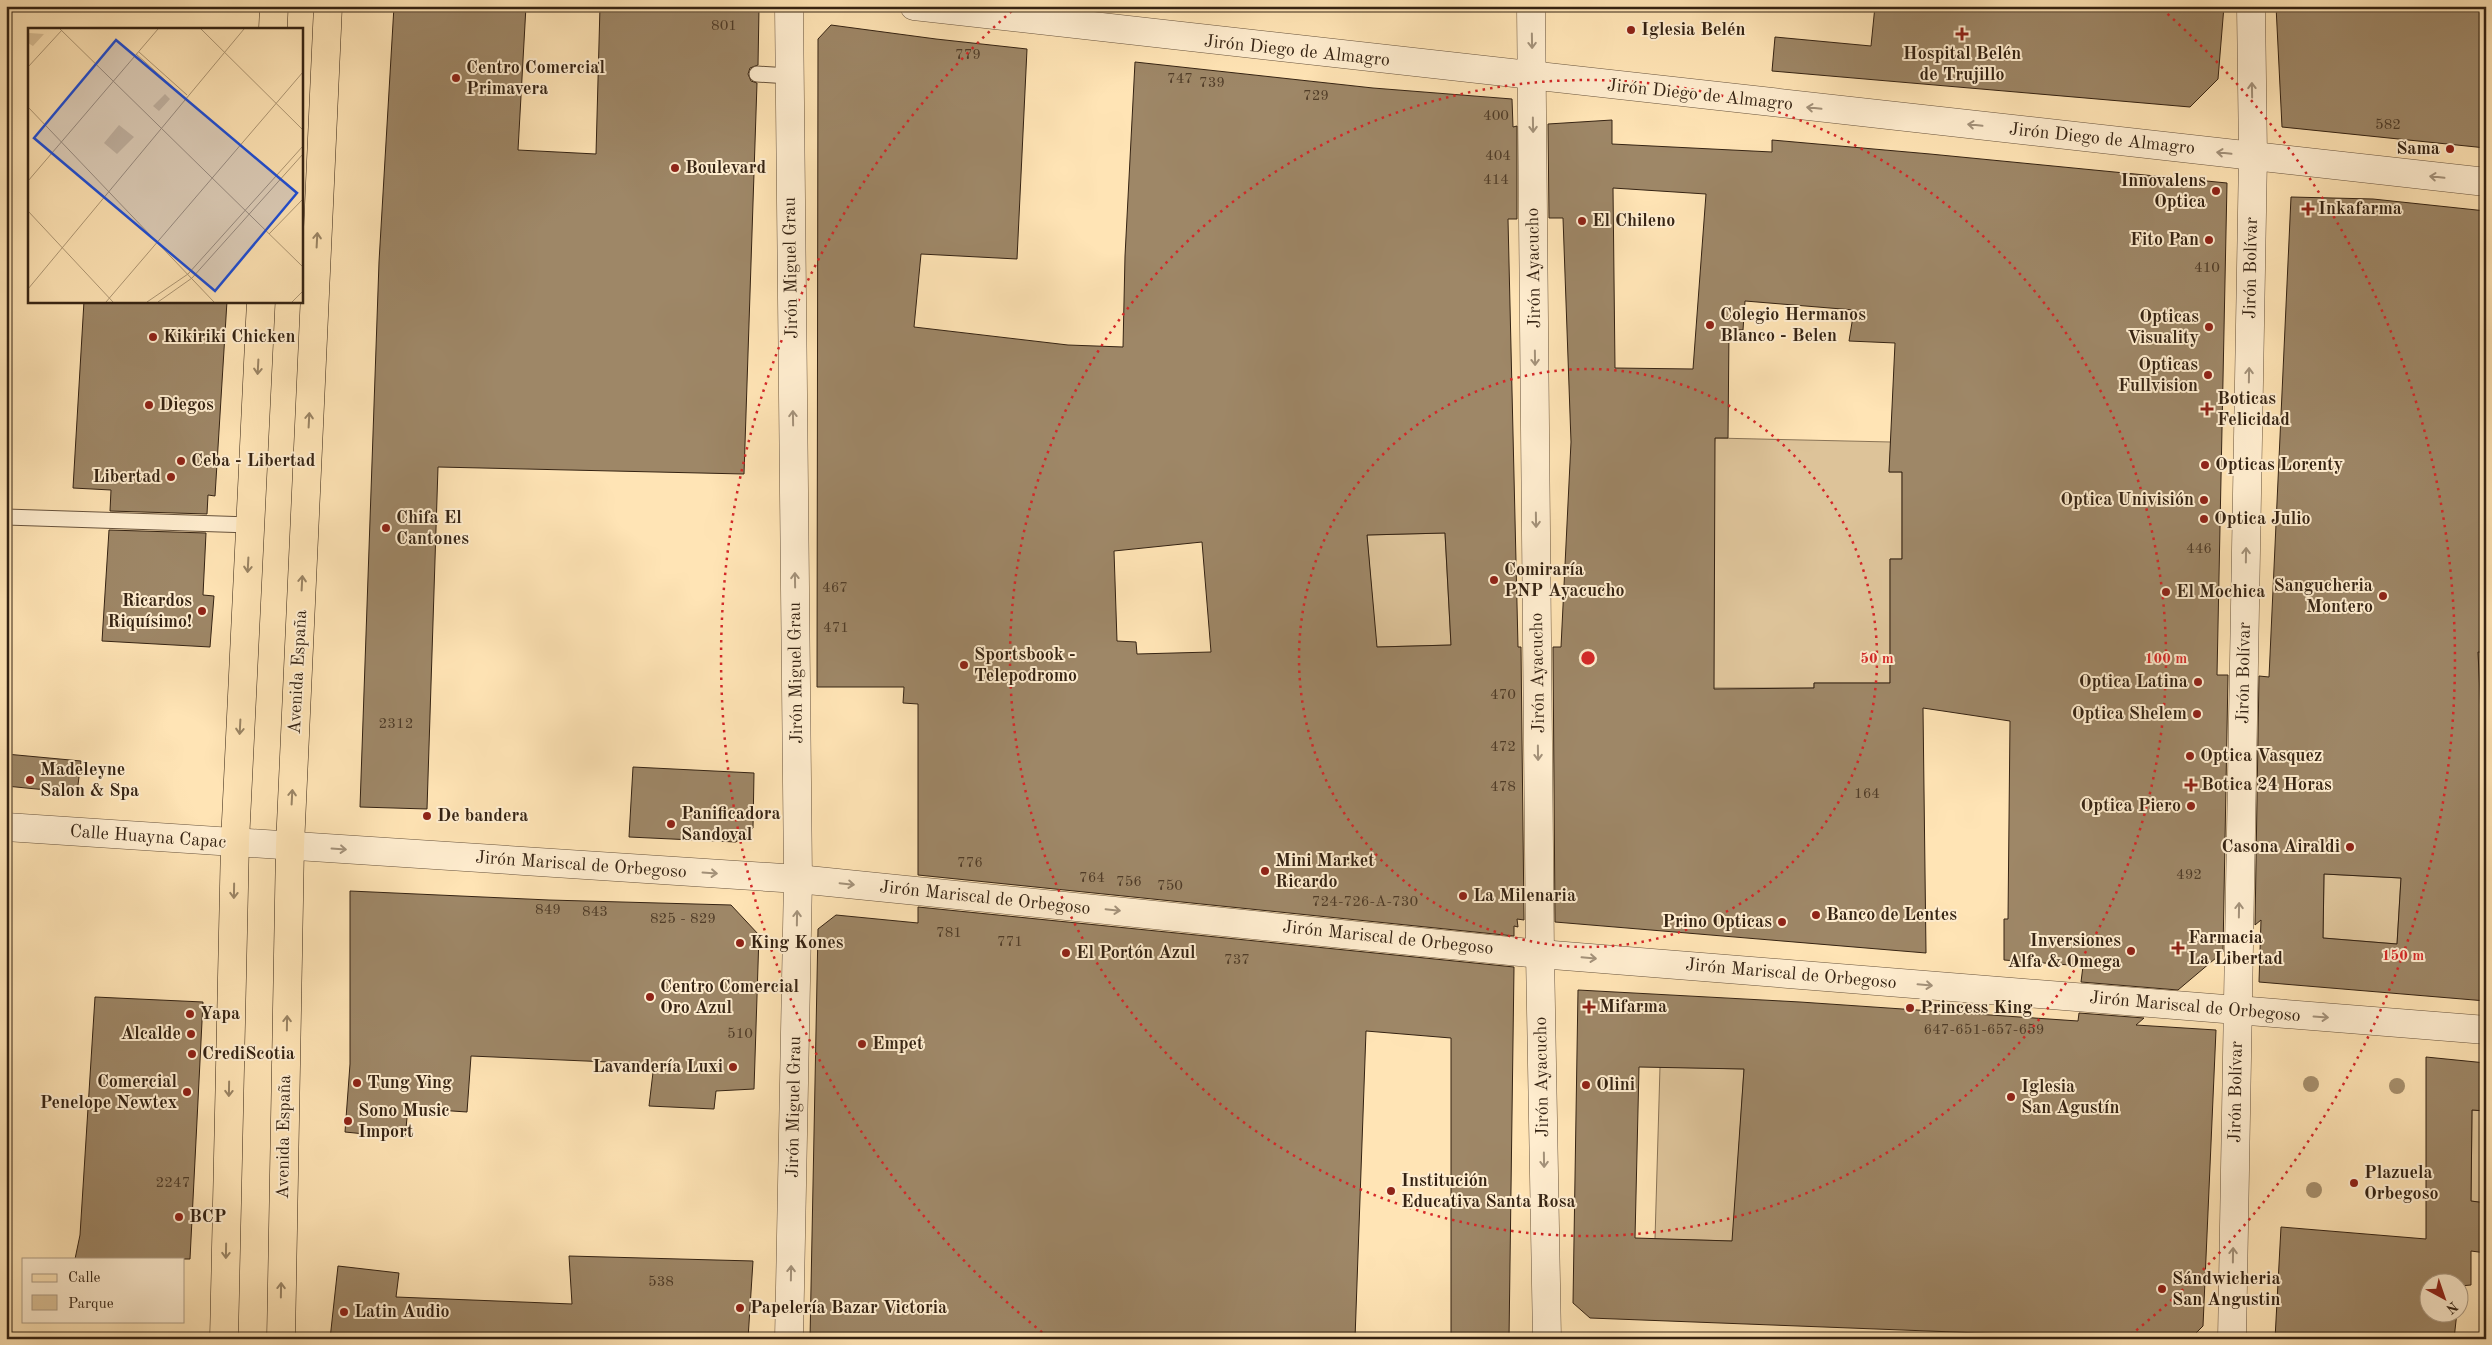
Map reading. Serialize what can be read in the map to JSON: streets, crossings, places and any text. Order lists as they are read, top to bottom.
{
  "streets": {
    "main road": ["Avenida España"],
    "street": [
      "Jirón Diego de Almagro",
      "Jirón Miguel Grau",
      "Jirón Ayacucho",
      "Jirón Bolívar",
      "Calle Huayna Capac",
      "Jirón Mariscal de Orbegoso"
    ]
  },
  "crossings": [
    ["Jirón Diego de Almagro", "Jirón Ayacucho"],
    ["Jirón Diego de Almagro", "Jirón Bolívar"],
    ["Jirón Miguel Grau", "Jirón Mariscal de Orbegoso"],
    ["Jirón Ayacucho", "Jirón Mariscal de Orbegoso"],
    ["Jirón Bolívar", "Jirón Mariscal de Orbegoso"],
    ["Avenida España", "Calle Huayna Capac"],
    ["Avenida España", "Jirón Mariscal de Orbegoso"],
    ["Calle Huayna Capac", "Jirón Mariscal de Orbegoso"]
  ],
  "one_way": [
    "Jirón Diego de Almagro",
    "Jirón Miguel Grau",
    "Jirón Ayacucho",
    "Jirón Bolívar",
    "Jirón Mariscal de Orbegoso"
  ],
  "places": {
    "other": [
      "Iglesia Belén",
      "Centro Comercial Primavera",
      "Sama",
      "Boulevard",
      "Innovalens Optica",
      "El Chileno",
      "Fito Pan",
      "Colegio Hermanos Blanco - Belen",
      "Opticas Visuality",
      "Kikiriki Chicken",
      "Opticas Fullvision",
      "Diegos",
      "Ceba - Libertad",
      "Opticas Lorenty",
      "Libertad",
      "Optica Univisión",
      "Optica Julio",
      "Chifa El Cantones",
      "Comiraría PNP Ayacucho",
      "El Mochica",
      "Sangucheria Montero",
      "Ricardos Riquísimo!",
      "Sportsbook - Telepodromo",
      "Optica Latina",
      "Optica Shelem",
      "Optica Vasquez",
      "Madeleyne Salon & Spa",
      "Optica Piero",
      "De bandera",
      "Panificadora Sandoval",
      "Casona Airaldi",
      "Mini Market Ricardo",
      "La Milenaria",
      "Banco de Lentes",
      "Prino Opticas",
      "King Kones",
      "Inversiones Alfa & Omega",
      "El Portón Azul",
      "Centro Comercial Oro Azul",
      "Princess King",
      "Yapa",
      "Alcalde",
      "Empet",
      "CrediScotia",
      "Lavandería Luxi",
      "Tung Ying",
      "Olini",
      "Comercial Penelope Newtex",
      "Iglesia San Agustín",
      "Sono Music Import",
      "Plazuela Orbegoso",
      "Institución Educativa Santa Rosa",
      "BCP",
      "Sándwicheria San Angustin",
      "Papelería Bazar Victoria",
      "Latin Audio"
    ],
    "health": [
      "Hospital Belén de Trujillo",
      "Inkafarma",
      "Boticas Felicidad",
      "Botica 24 Horas",
      "Farmacia La Libertad",
      "Mifarma"
    ]
  },
  "house_numbers": [
    "801",
    "779",
    "747",
    "739",
    "729",
    "400",
    "582",
    "404",
    "414",
    "410",
    "446",
    "467",
    "471",
    "470",
    "2312",
    "472",
    "478",
    "164",
    "776",
    "492",
    "764",
    "756",
    "750",
    "724-726-A-730",
    "849",
    "843",
    "825 - 829",
    "781",
    "771",
    "737",
    "647-651-657-659",
    "510",
    "2247",
    "538"
  ],
  "legend": ["Calle", "Parque"],
  "north": "bottom right",
  "rings": ["50 m", "100 m", "150 m"]
}
